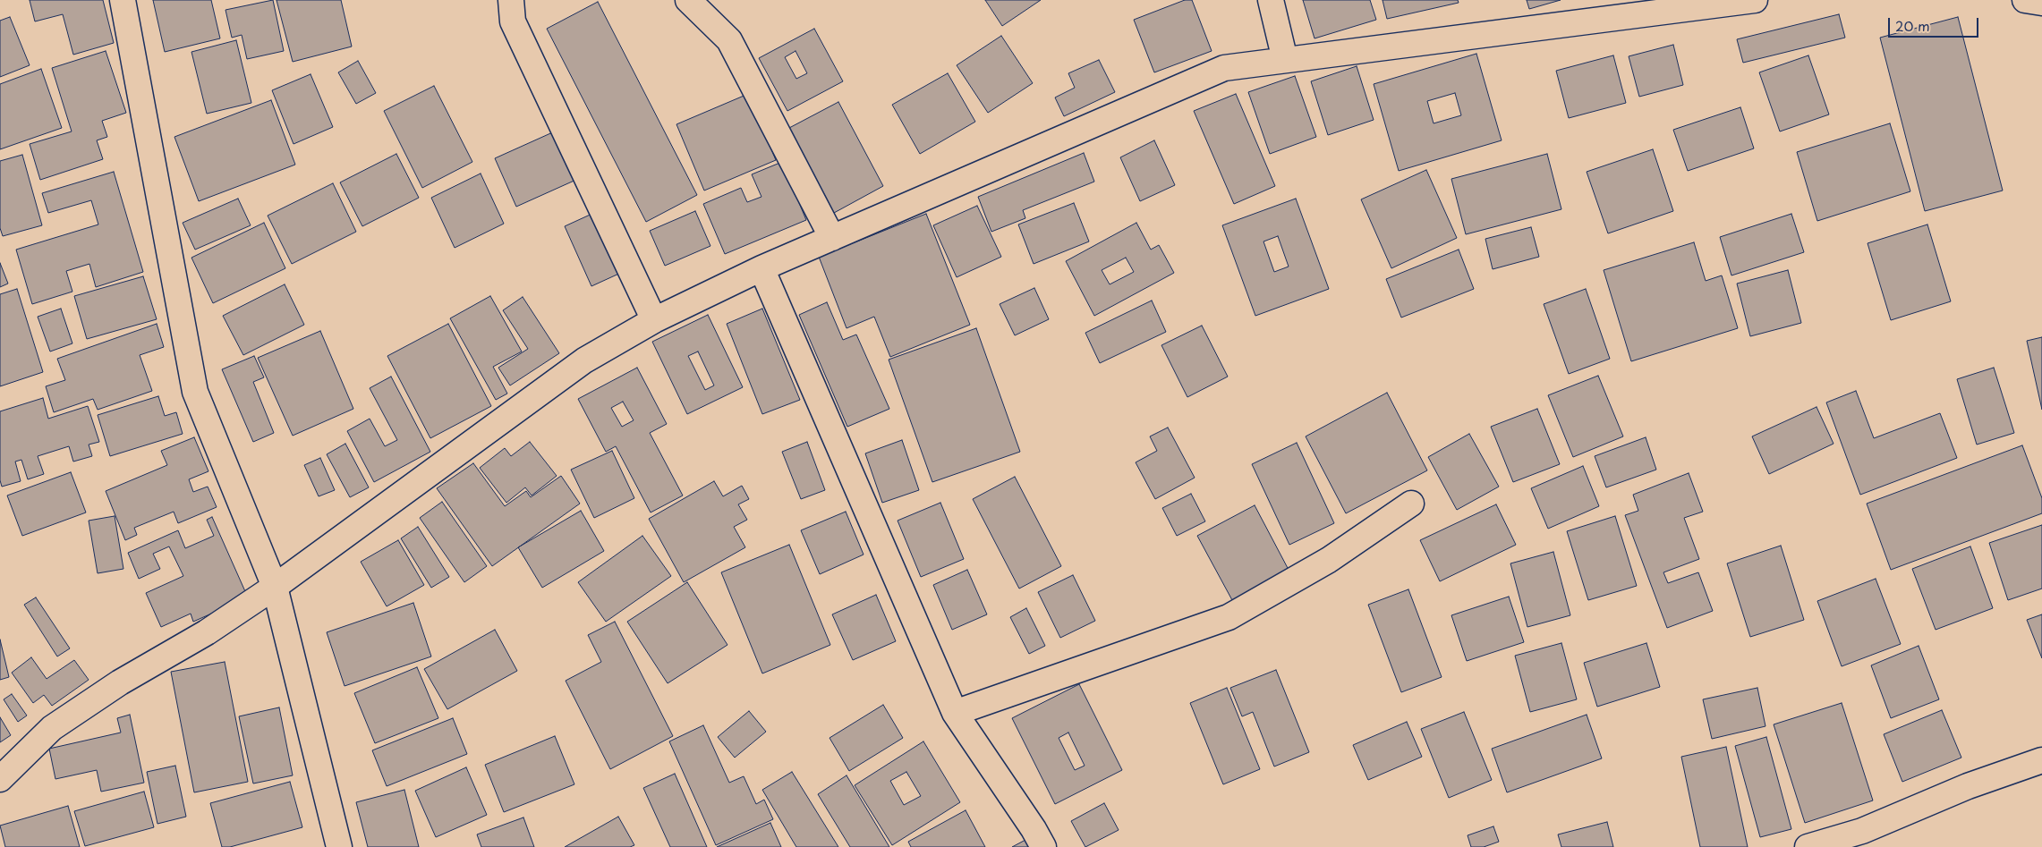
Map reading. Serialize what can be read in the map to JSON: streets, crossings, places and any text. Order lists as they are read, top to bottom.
{
  "scale_bar": "20 m"
}
